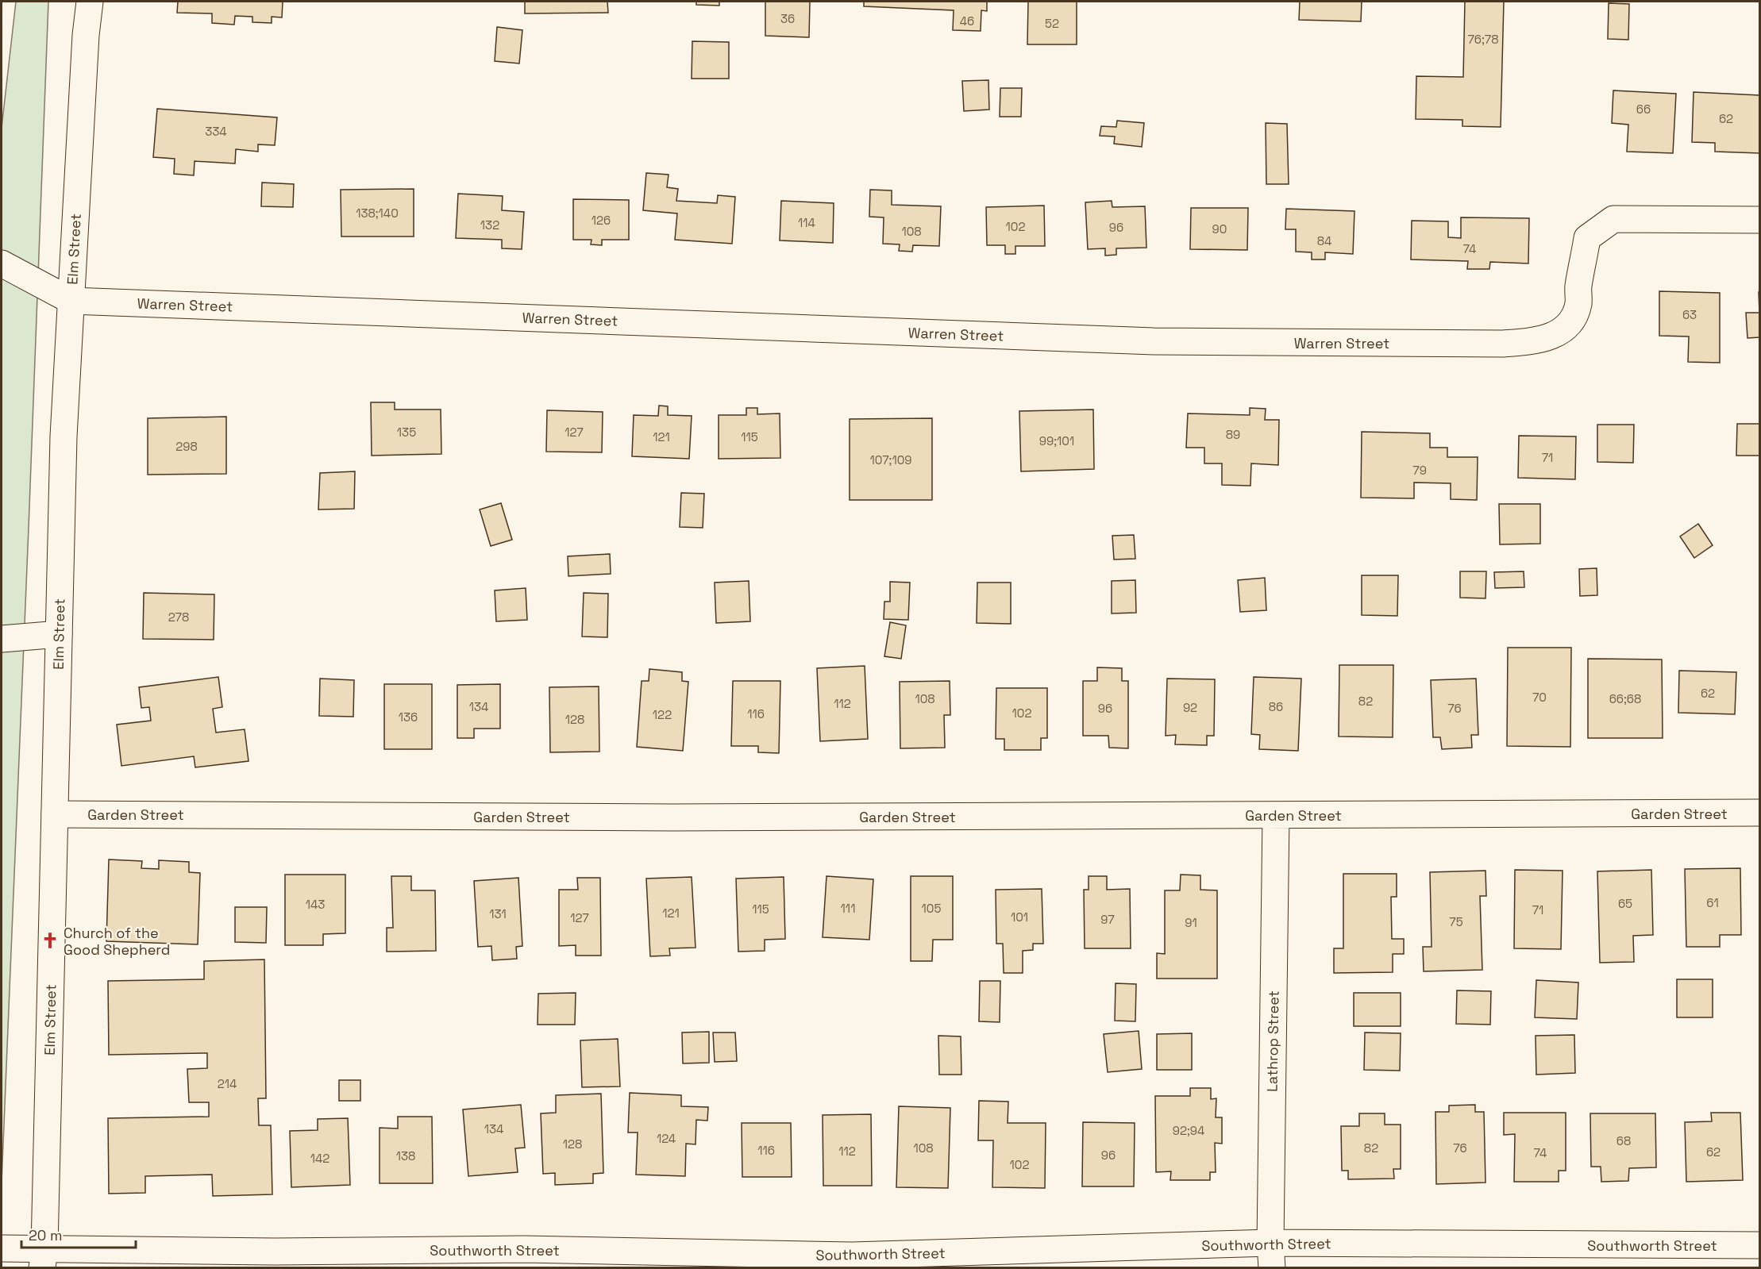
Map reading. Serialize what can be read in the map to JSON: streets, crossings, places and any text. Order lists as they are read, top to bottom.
{
  "streets": {
    "street": [
      "Elm Street",
      "Warren Street",
      "Garden Street",
      "Lathrop Street",
      "Southworth Street"
    ]
  },
  "crossings": [
    ["Elm Street", "Warren Street"],
    ["Elm Street", "Garden Street"],
    ["Elm Street", "Southworth Street"],
    ["Garden Street", "Lathrop Street"],
    ["Lathrop Street", "Southworth Street"]
  ],
  "places": {
    "church": ["Church of the Good Shepherd"]
  },
  "house_numbers": [
    "36",
    "46",
    "52",
    "76;78",
    "66",
    "62",
    "334",
    "138;140",
    "126",
    "114",
    "132",
    "102",
    "96",
    "90",
    "108",
    "84",
    "74",
    "63",
    "135",
    "127",
    "89",
    "121",
    "115",
    "99;101",
    "298",
    "71",
    "107;109",
    "79",
    "278",
    "62",
    "70",
    "108",
    "66;68",
    "82",
    "112",
    "134",
    "86",
    "92",
    "96",
    "76",
    "102",
    "116",
    "122",
    "136",
    "128",
    "61",
    "65",
    "143",
    "111",
    "105",
    "115",
    "71",
    "121",
    "131",
    "101",
    "127",
    "97",
    "75",
    "91",
    "214",
    "134",
    "92;94",
    "124",
    "68",
    "128",
    "108",
    "82",
    "76",
    "116",
    "112",
    "62",
    "74",
    "96",
    "138",
    "142",
    "102"
  ],
  "scale_bar": "20 m"
}
